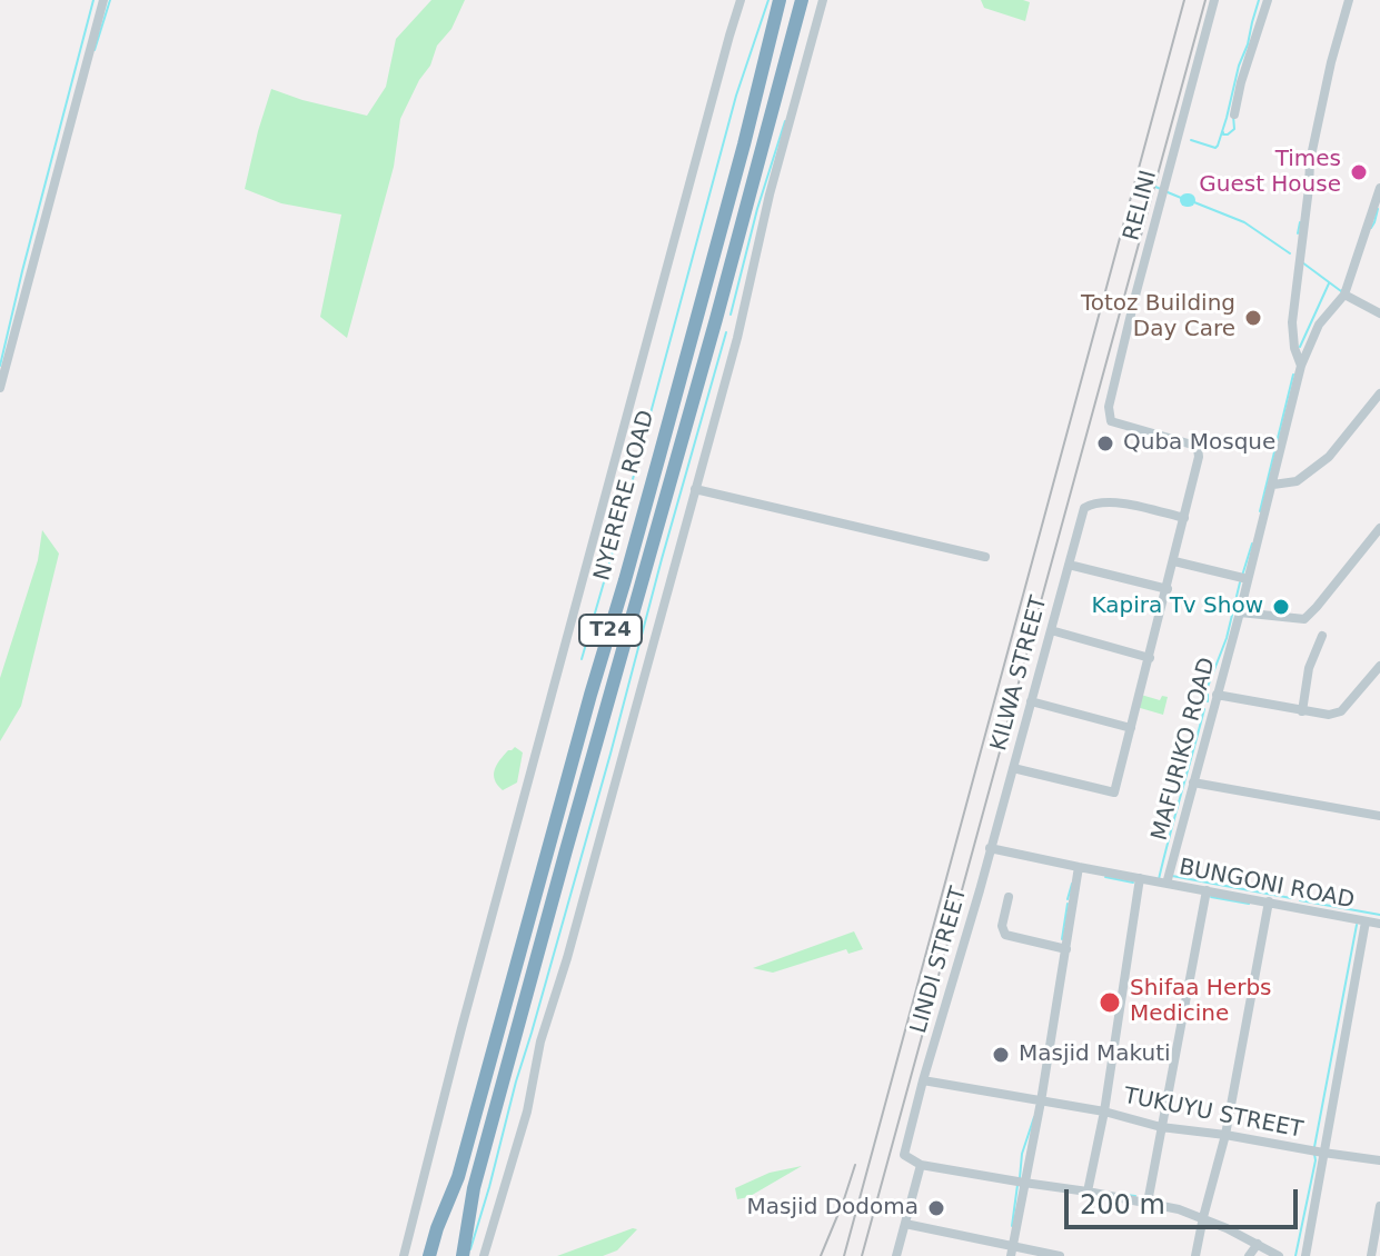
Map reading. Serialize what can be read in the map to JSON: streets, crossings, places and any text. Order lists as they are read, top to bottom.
{
  "streets": {
    "highway": ["NYERERE ROAD", "T24"],
    "street": [
      "RELINI",
      "KILWA STREET",
      "MAFURIKO ROAD",
      "BUNGONI ROAD",
      "LINDI STREET",
      "TUKUYU STREET"
    ]
  },
  "crossings": [
    ["RELINI", "KILWA STREET"],
    ["KILWA STREET", "BUNGONI ROAD"],
    ["KILWA STREET", "LINDI STREET"],
    ["MAFURIKO ROAD", "BUNGONI ROAD"],
    ["BUNGONI ROAD", "LINDI STREET"],
    ["LINDI STREET", "TUKUYU STREET"]
  ],
  "places": [
    "Times Guest House",
    "Totoz Building Day Care",
    "Quba Mosque",
    "Kapira Tv Show",
    "Shifaa Herbs Medicine",
    "Masjid Makuti",
    "Masjid Dodoma"
  ],
  "scale_bar": "200 m"
}
